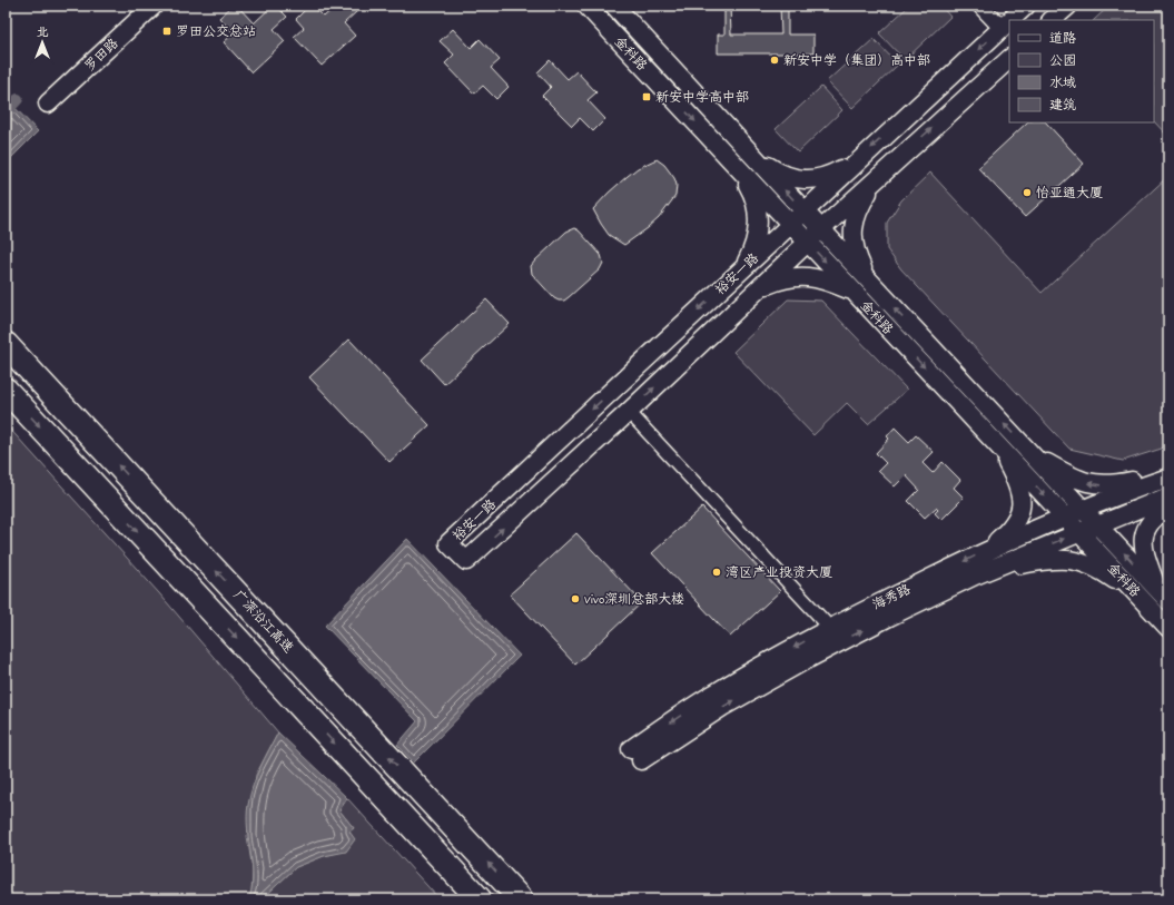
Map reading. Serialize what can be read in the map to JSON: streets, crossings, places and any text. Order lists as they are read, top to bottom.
{
  "streets": {
    "highway": ["广深沿江高速"],
    "main road": [
      "金科路",
      "罗田路",
      "裕安一路",
      "海秀路"
    ]
  },
  "crossings": [
    ["金科路", "裕安一路"],
    ["金科路", "海秀路"]
  ],
  "places": {
    "transit": ["罗田公交总站", "新安中学高中部"],
    "other": [
      "新安中学（集团）高中部",
      "怡亚通大厦",
      "湾区产业投资大厦",
      "Vivo深圳总部大楼"
    ]
  },
  "legend": [
    "道路",
    "公园",
    "水域",
    "建筑"
  ],
  "north": "top"
}
